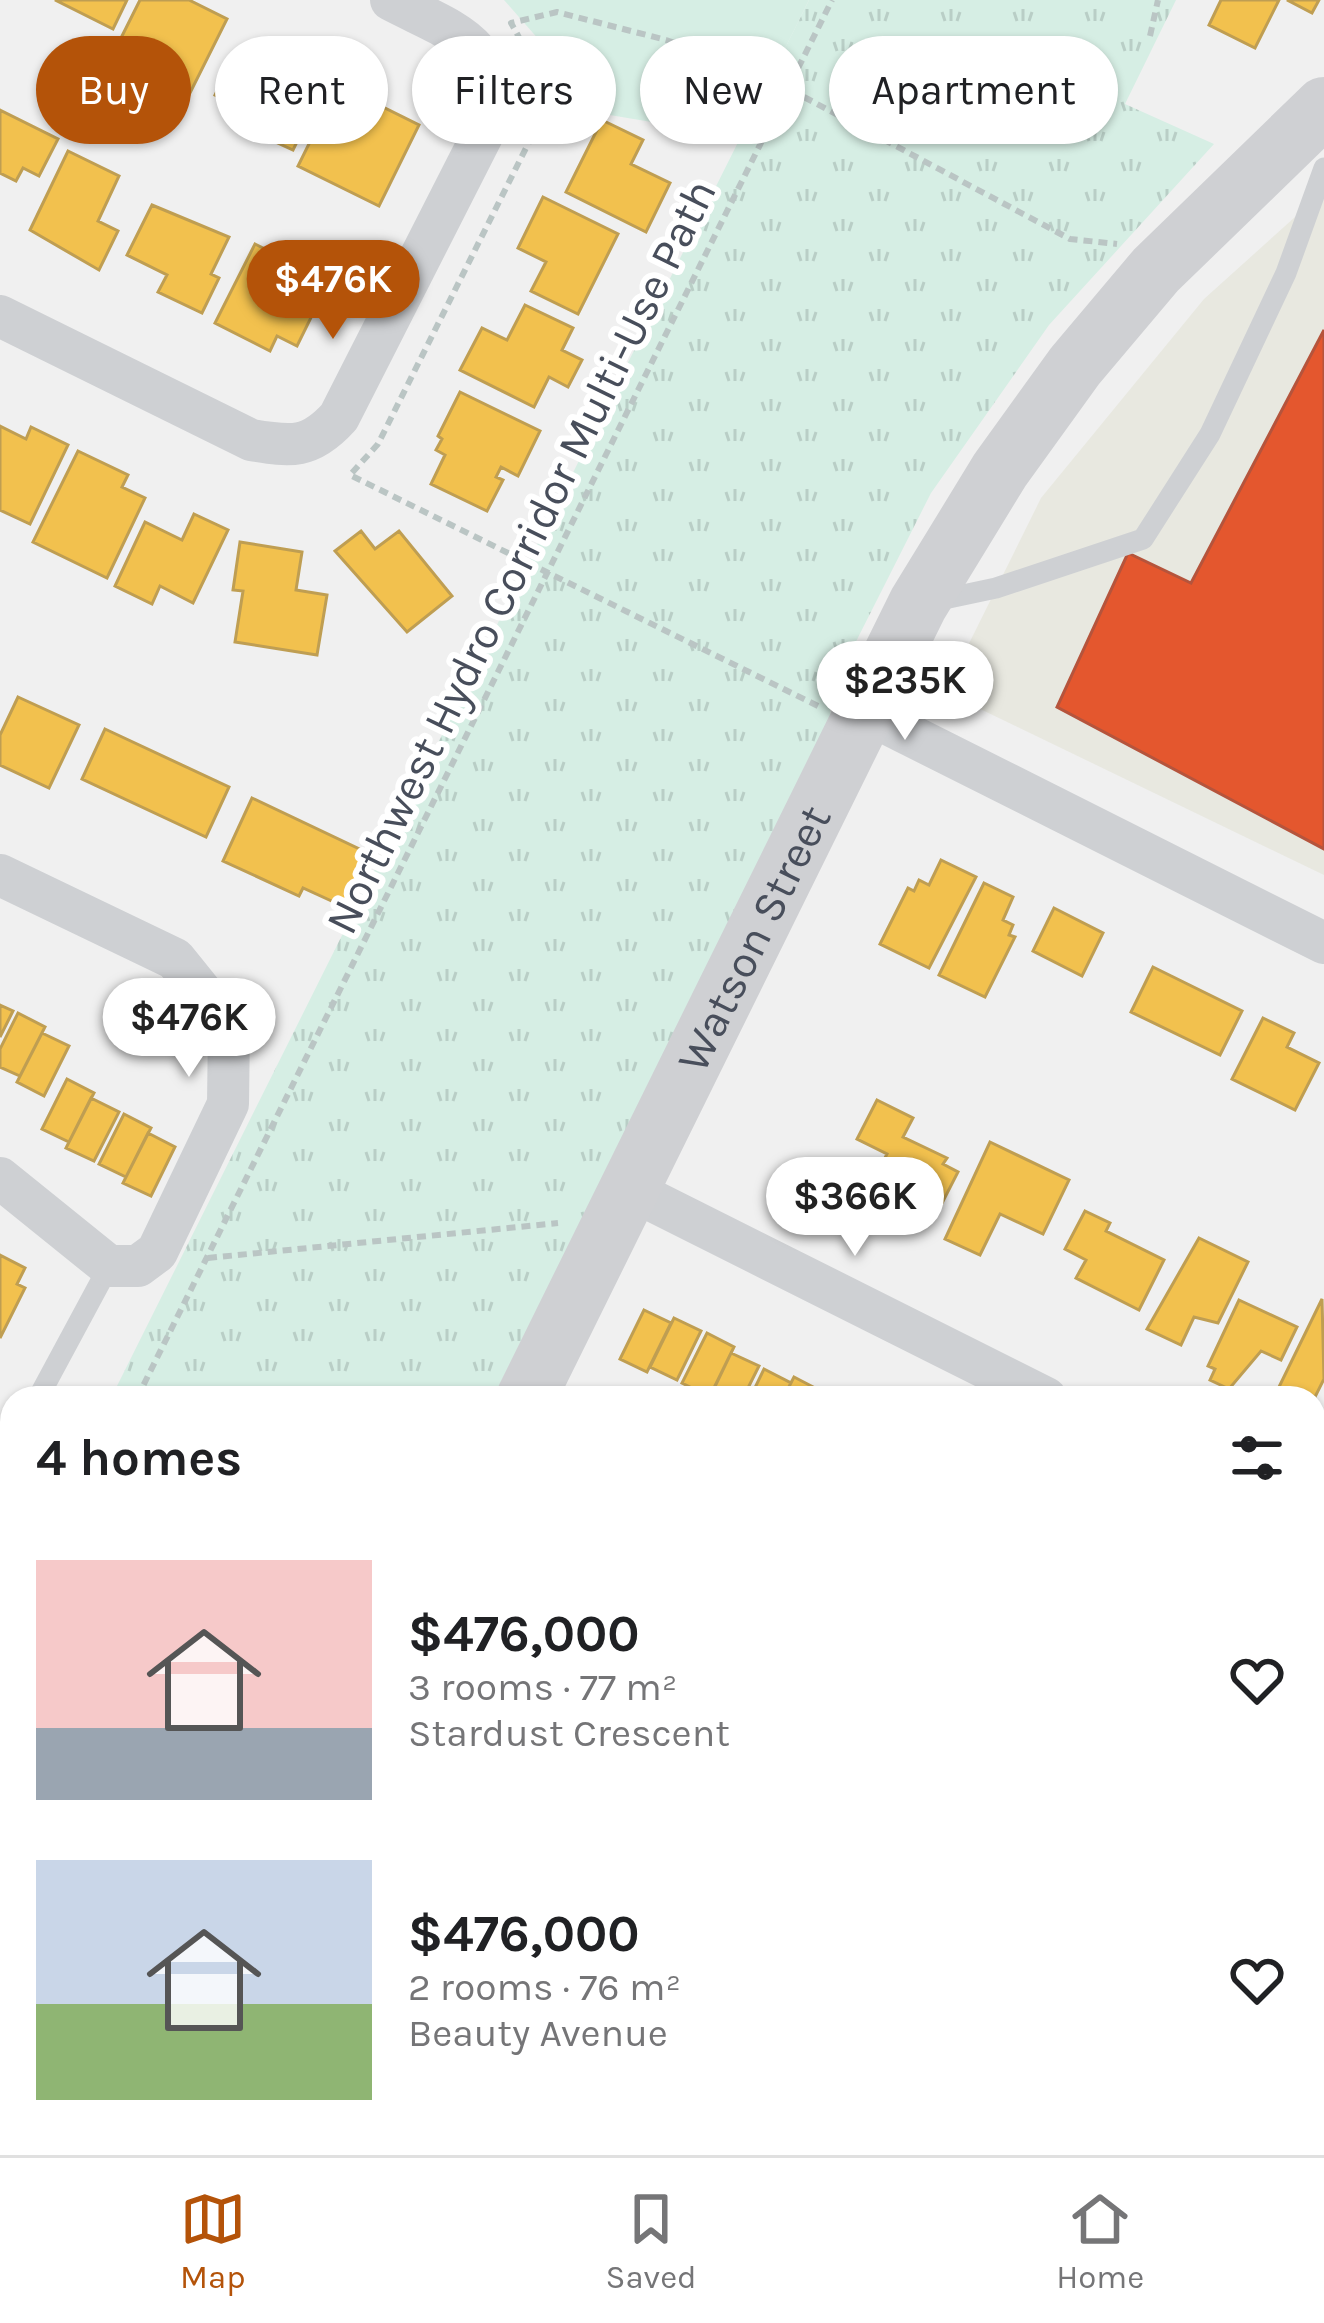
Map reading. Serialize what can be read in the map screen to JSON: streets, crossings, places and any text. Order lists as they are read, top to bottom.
{
  "streets": {
    "street": ["Watson Street"],
    "path": ["Northwest Hydro Corridor Multi-Use Path"]
  },
  "page": {
    "chip": [
      "Buy",
      "Rent",
      "Filters",
      "New",
      "Apartment"
    ],
    "price": [
      "$476K",
      "$235K",
      "$476K",
      "$366K"
    ],
    "heading": "4 homes",
    "list": [
      {
        "name": "$476,000",
        "note": "3 rooms · 77 m² · Stardust Crescent"
      },
      {
        "name": "$476,000",
        "note": "2 rooms · 76 m² · Beauty Avenue"
      }
    ],
    "tabs": ["Map", "Saved", "Home"]
  }
}
